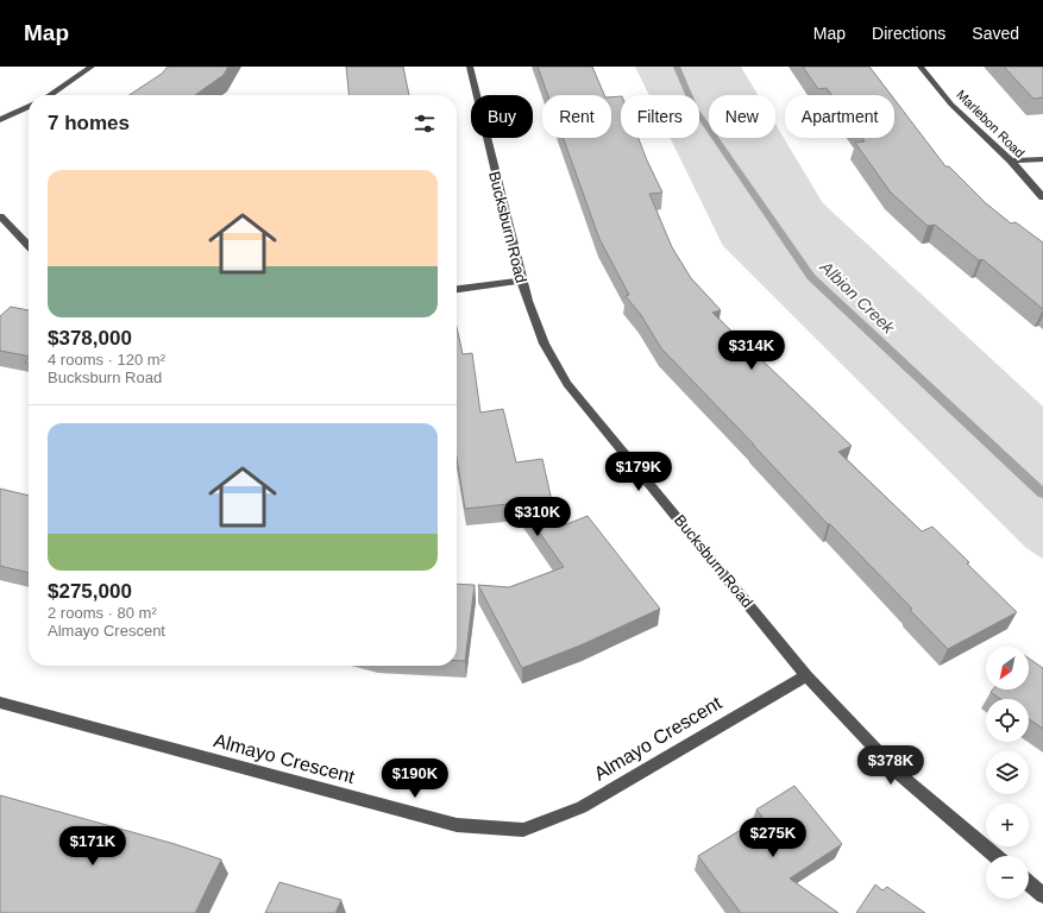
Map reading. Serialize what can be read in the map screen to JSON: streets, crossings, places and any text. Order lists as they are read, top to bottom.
{
  "streets": {
    "street": ["Marlebon Road", "Bucksburn Road", "Almayo Crescent"]
  },
  "crossings": [
    ["Bucksburn Road", "Almayo Crescent"]
  ],
  "water": ["Albion Creek"],
  "north": "bottom left",
  "page": {
    "header": "Map",
    "nav": ["Map", "Directions", "Saved"],
    "chip": [
      "Buy",
      "Rent",
      "Filters",
      "New",
      "Apartment"
    ],
    "heading": "7 homes",
    "list": [
      {
        "name": "$378,000",
        "note": "4 rooms · 120 m² · Bucksburn Road"
      },
      {
        "name": "$275,000",
        "note": "2 rooms · 80 m² · Almayo Crescent"
      }
    ],
    "price": [
      "$314K",
      "$179K",
      "$310K",
      "$378K",
      "$190K",
      "$275K",
      "$171K"
    ],
    "map_buttons": ["+", "−"]
  }
}
